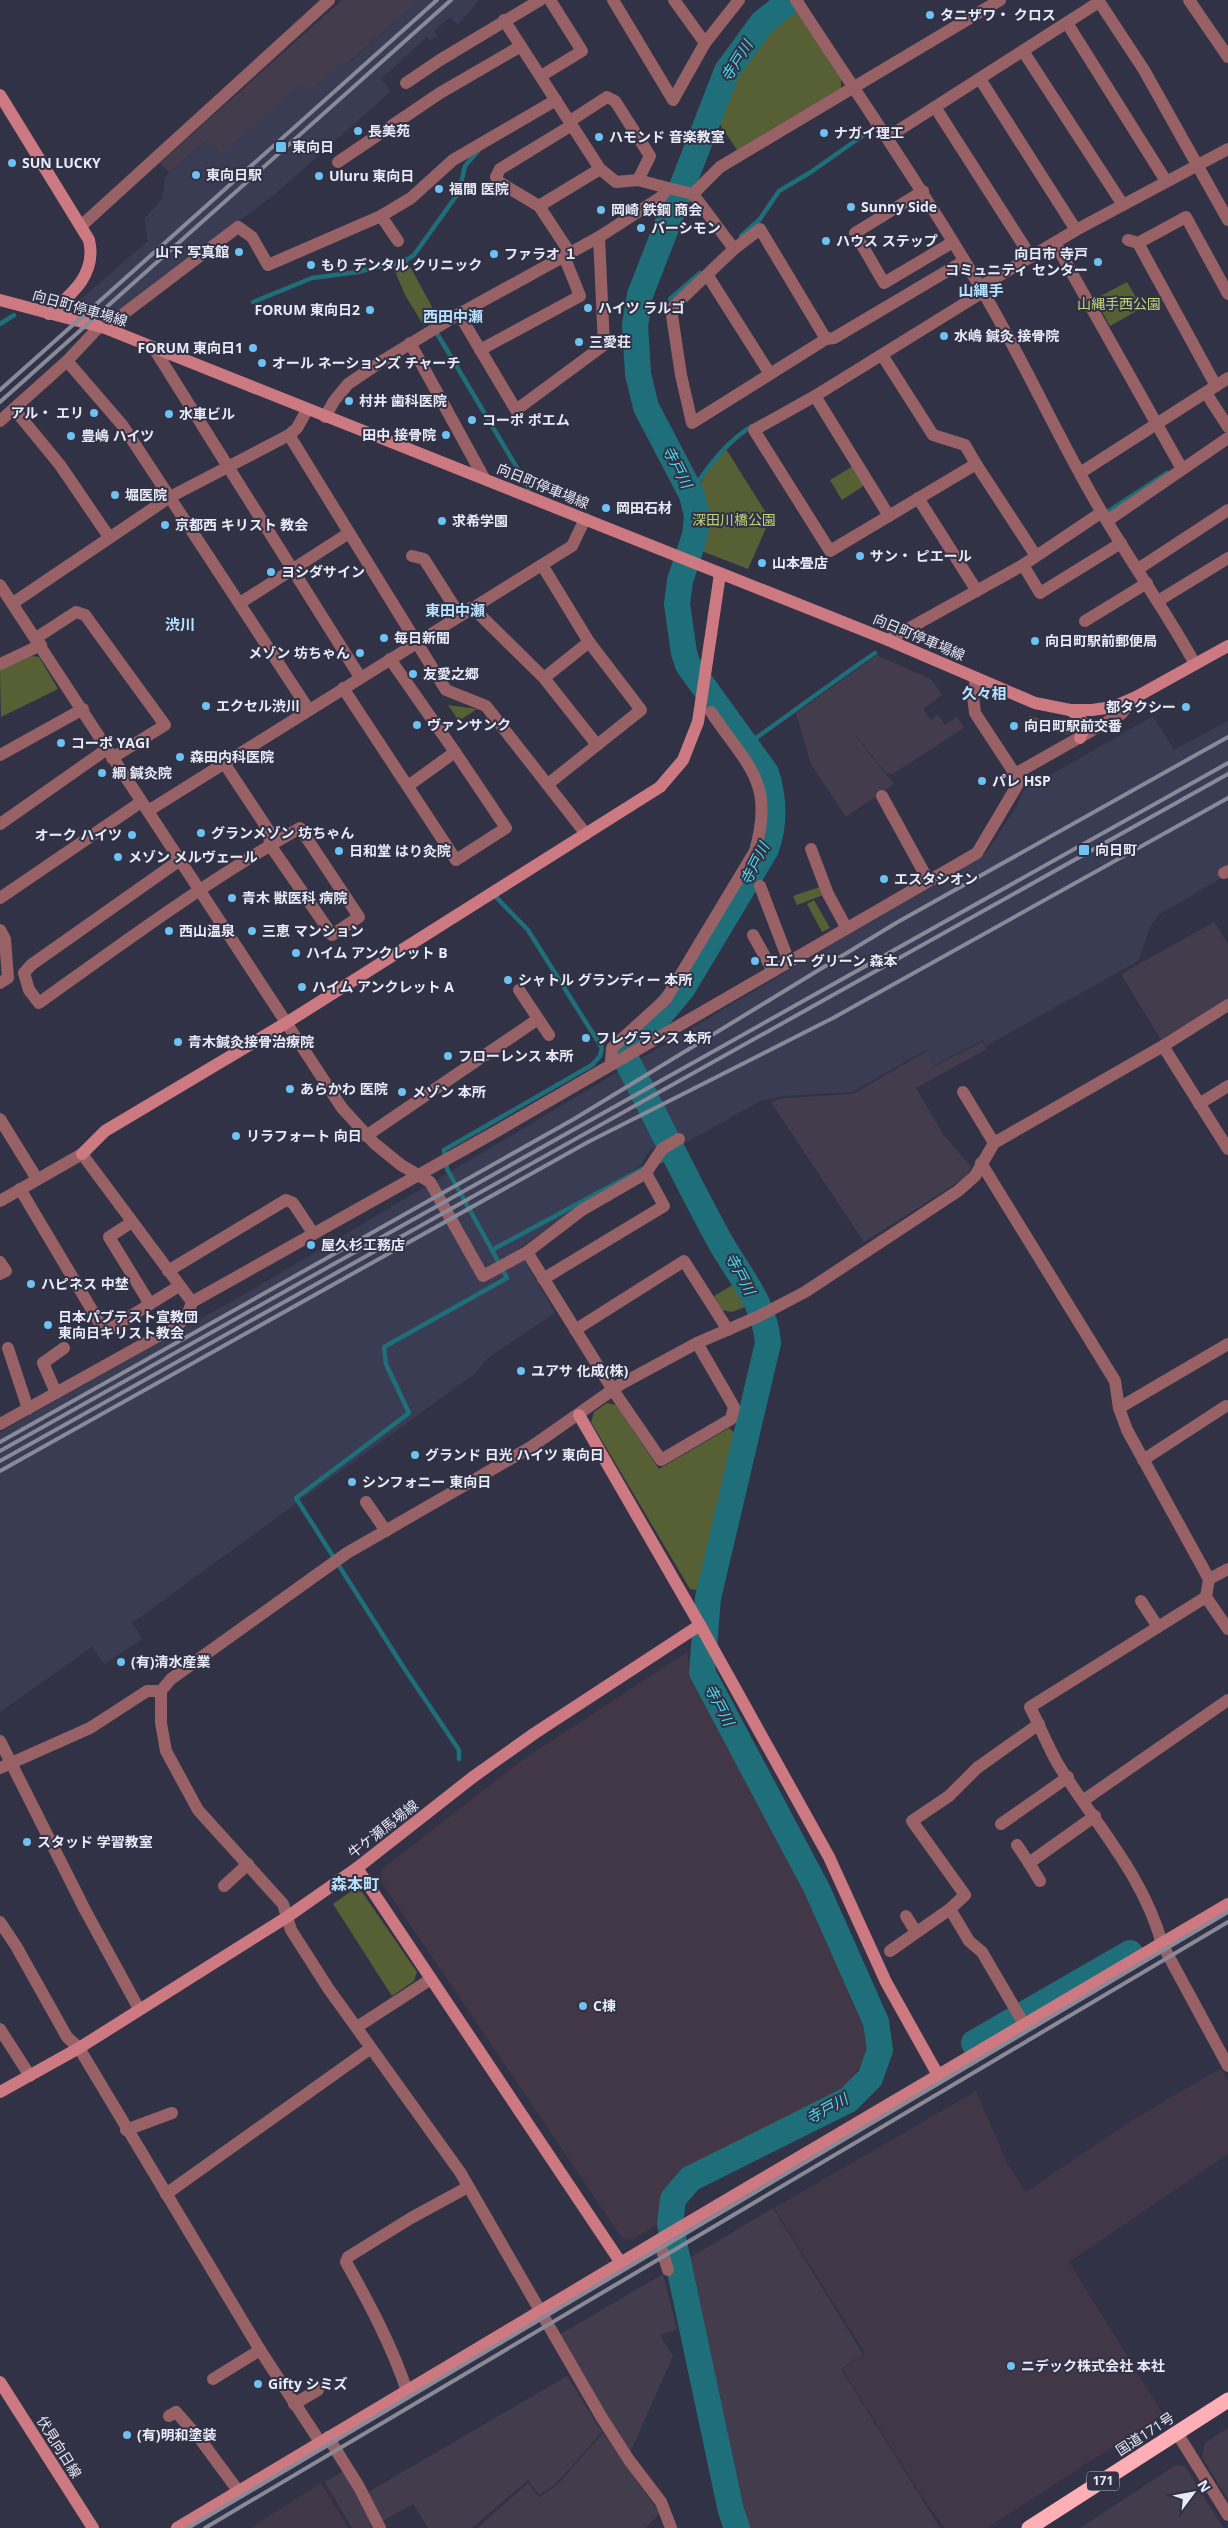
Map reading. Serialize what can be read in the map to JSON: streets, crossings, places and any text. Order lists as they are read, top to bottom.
{
  "streets": {
    "highway": ["国道171号", "171"],
    "street": ["向日町停車場線", "牛ケ瀬馬場線", "伏見向日線"]
  },
  "districts": [
    "山縄手",
    "西田中瀬",
    "東田中瀬",
    "渋川",
    "久々相",
    "森本町"
  ],
  "water": ["寺戸川"],
  "parks": ["山縄手西公園", "深田川橋公園"],
  "places": {
    "other": [
      "タニザワ・ クロス",
      "長美苑",
      "ナガイ理工",
      "ハモンド 音楽教室",
      "SUN LUCKY",
      "東向日駅",
      "Uluru 東向日",
      "福間 医院",
      "Sunny Side",
      "岡崎 鉄鋼 商会",
      "バーシモン",
      "ハウス ステップ",
      "山下 写真館",
      "ファラオ １",
      "向日市 寺戸 コミュニティ センター",
      "もり デンタル クリニック",
      "ハイツ ラルゴ",
      "FORUM 東向日2",
      "水嶋 鍼灸 接骨院",
      "三愛荘",
      "FORUM 東向日1",
      "オール ネーションズ チャーチ",
      "村井 歯科医院",
      "アル・ エリ",
      "水車ビル",
      "コーポ ポエム",
      "田中 接骨院",
      "豊嶋 ハイツ",
      "堀医院",
      "岡田石材",
      "求希学園",
      "京都西 キリスト 教会",
      "サン・ ピエール",
      "山本畳店",
      "ヨシダサイン",
      "毎日新聞",
      "向日町駅前郵便局",
      "メゾン 坊ちゃん",
      "友愛之郷",
      "エクセル渋川",
      "都タクシー",
      "ヴァンサンク",
      "向日町駅前交番",
      "コーポ YAGI",
      "森田内科医院",
      "綱 鍼灸院",
      "パレ HSP",
      "グランメゾン 坊ちゃん",
      "オーク ハイツ",
      "日和堂 はり灸院",
      "メゾン メルヴェール",
      "エスタシオン",
      "青木 獣医科 病院",
      "西山温泉",
      "三恵 マンション",
      "ハイム アンクレット B",
      "エバー グリーン 森本",
      "シャトル グランディー 本所",
      "ハイム アンクレット A",
      "フレグランス 本所",
      "青木鍼灸接骨治療院",
      "フローレンス 本所",
      "あらかわ 医院",
      "メゾン 本所",
      "リラフォート 向日",
      "屋久杉工務店",
      "ハピネス 中埜",
      "日本パブテスト宣教団 東向日キリスト教会",
      "ユアサ 化成(株)",
      "グランド 日光 ハイツ 東向日",
      "シンフォニー 東向日",
      "(有)清水産業",
      "スタッド 学習教室",
      "C棟",
      "ニデック株式会社 本社",
      "Gifty シミズ",
      "(有)明和塗装"
    ],
    "transit": ["東向日", "向日町"]
  },
  "north": "top right"
}
